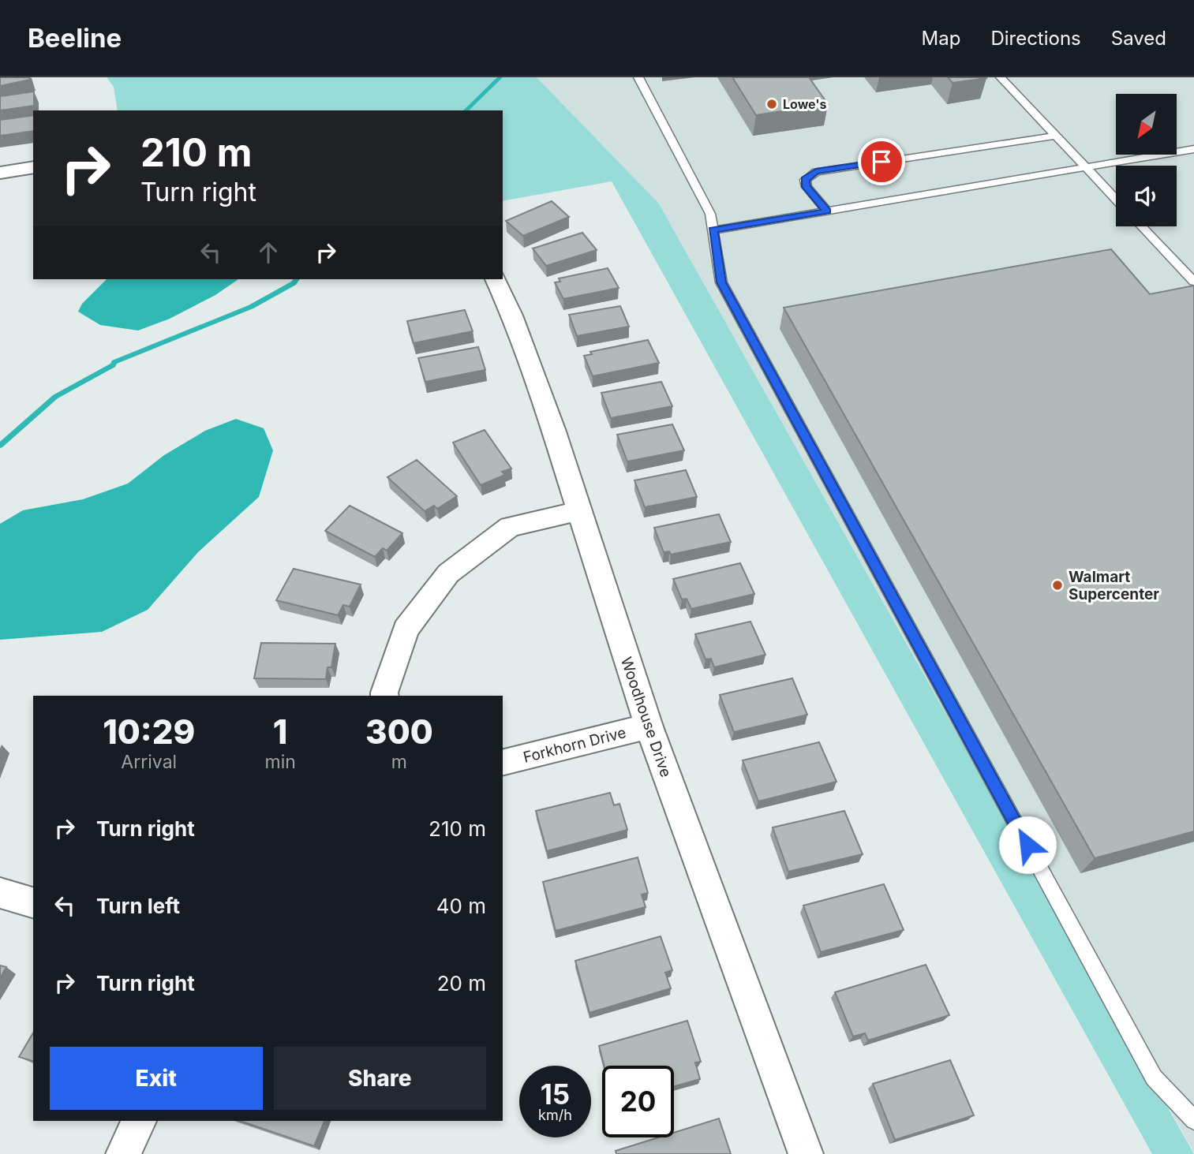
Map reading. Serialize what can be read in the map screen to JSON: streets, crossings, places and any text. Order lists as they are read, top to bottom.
{
  "streets": {
    "street": ["Woodhouse Drive", "Forkhorn Drive"]
  },
  "crossings": [
    ["Woodhouse Drive", "Forkhorn Drive"]
  ],
  "places": ["Lowe's", "Walmart Supercenter"],
  "north": "bottom left",
  "page": {
    "header": "Beeline",
    "nav": ["Map", "Directions", "Saved"],
    "turn": ["210 m", "Turn right"],
    "eta": [
      "10:29",
      "Arrival",
      "1",
      "min",
      "300",
      "m"
    ],
    "list": [
      {
        "name": "Turn right",
        "value": "210 m"
      },
      {
        "name": "Turn left",
        "value": "40 m"
      },
      {
        "name": "Turn right",
        "value": "20 m"
      }
    ],
    "buttons": ["Exit", "Share"],
    "speed": "15 km/h",
    "limit": "20"
  }
}
